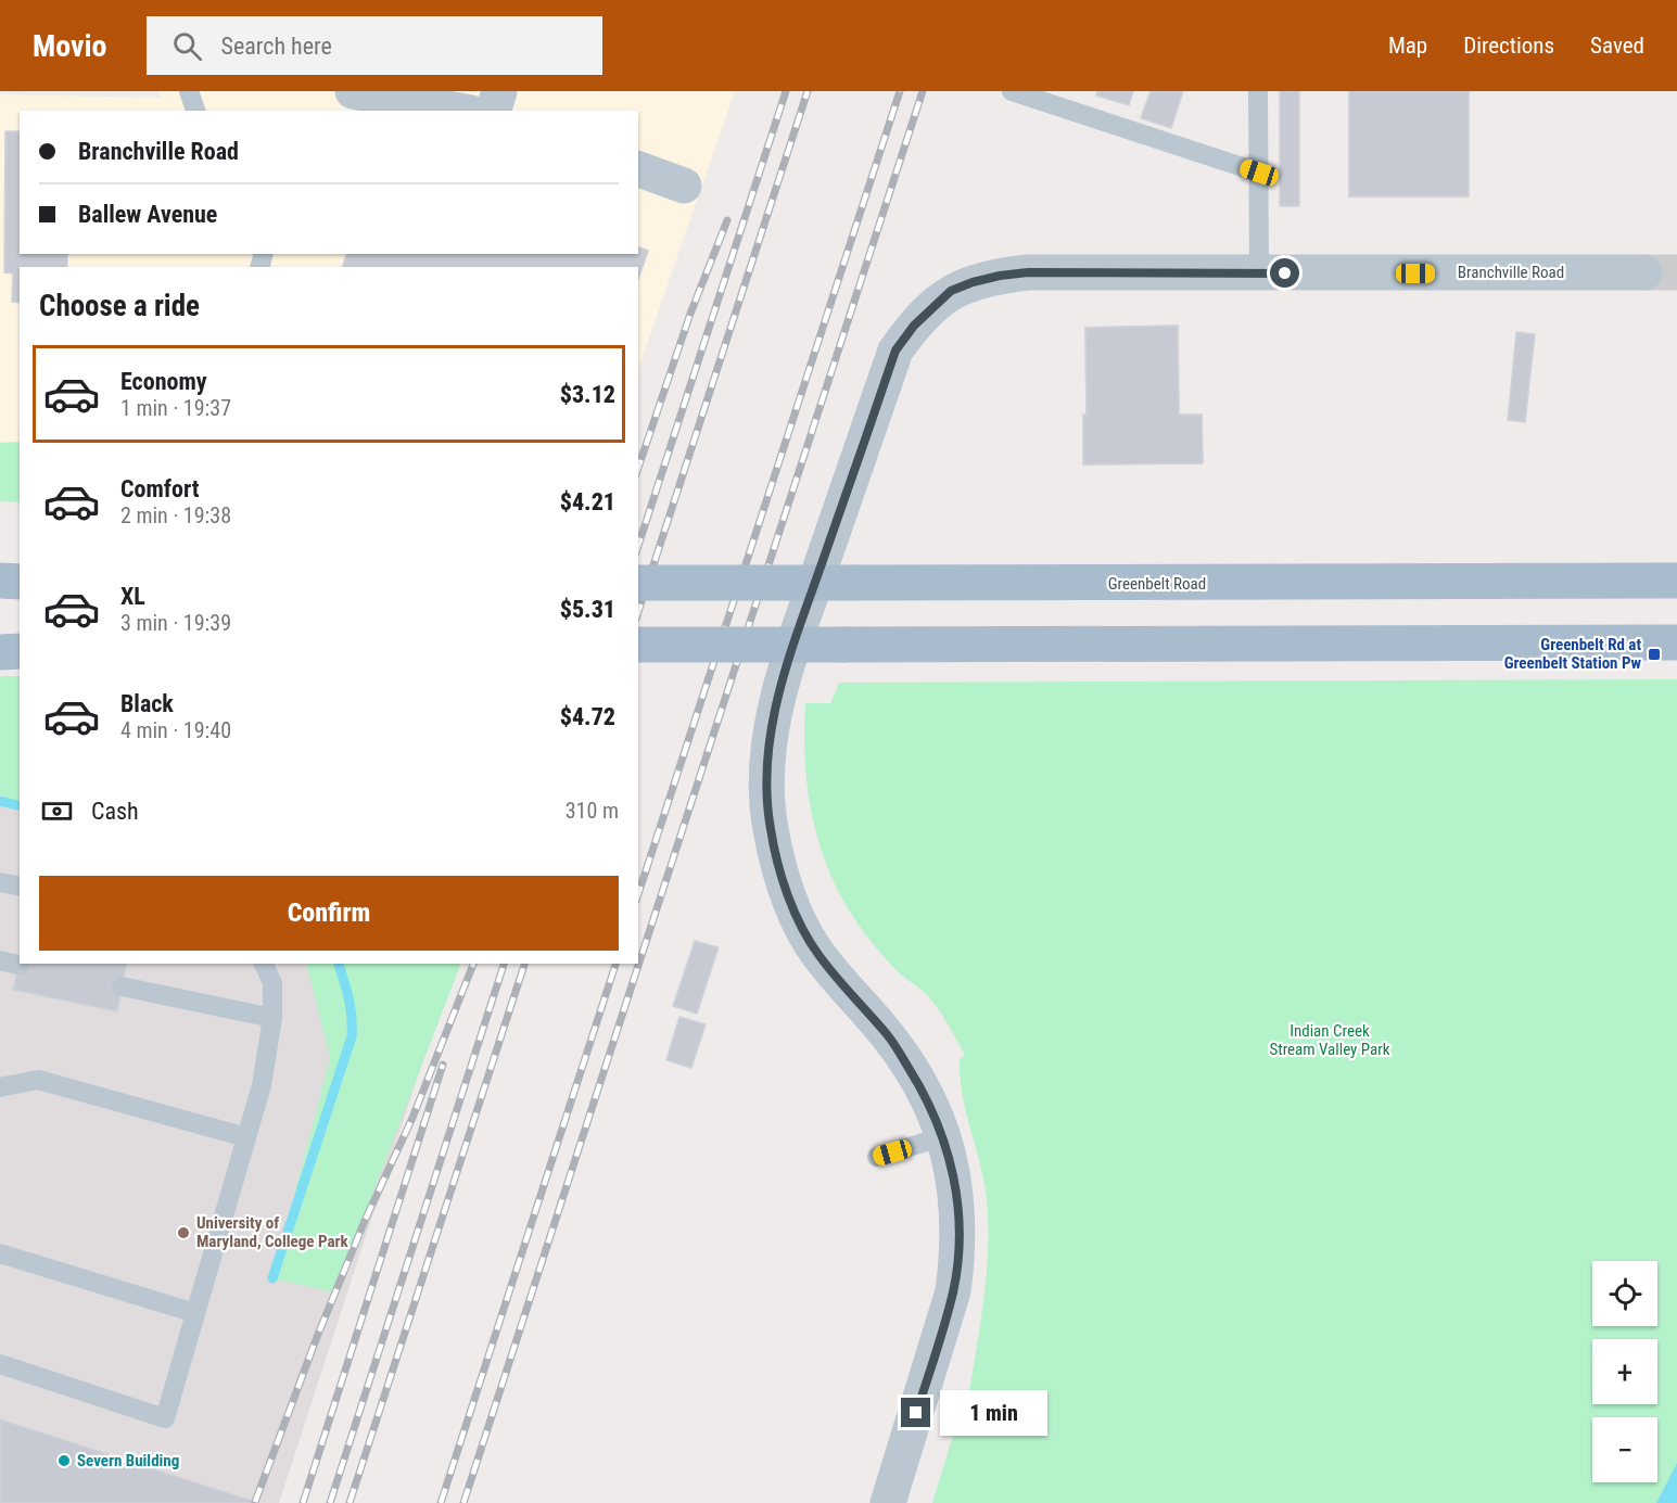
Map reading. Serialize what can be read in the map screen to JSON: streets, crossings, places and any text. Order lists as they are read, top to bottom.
{
  "streets": {
    "main road": ["Greenbelt Road"],
    "street": ["Branchville Road"]
  },
  "parks": ["Indian Creek Stream Valley Park"],
  "places": {
    "transit": ["Greenbelt Rd at Greenbelt Station Pw"],
    "other": ["University of Maryland, College Park", "Severn Building"]
  },
  "page": {
    "header": "Movio",
    "search": "Search here",
    "nav": ["Map", "Directions", "Saved"],
    "banner": ["Branchville Road", "Ballew Avenue"],
    "heading": "Choose a ride",
    "list": [
      {
        "name": "Economy",
        "note": "1 min · 19:37",
        "value": "$3.12"
      },
      {
        "name": "Comfort",
        "note": "2 min · 19:38",
        "value": "$4.21"
      },
      {
        "name": "XL",
        "note": "3 min · 19:39",
        "value": "$5.31"
      },
      {
        "name": "Black",
        "note": "4 min · 19:40",
        "value": "$4.72"
      }
    ],
    "pay": ["Cash", "310 m"],
    "buttons": "Confirm",
    "map_buttons": ["+", "−"],
    "bubble": "1 min"
  }
}
